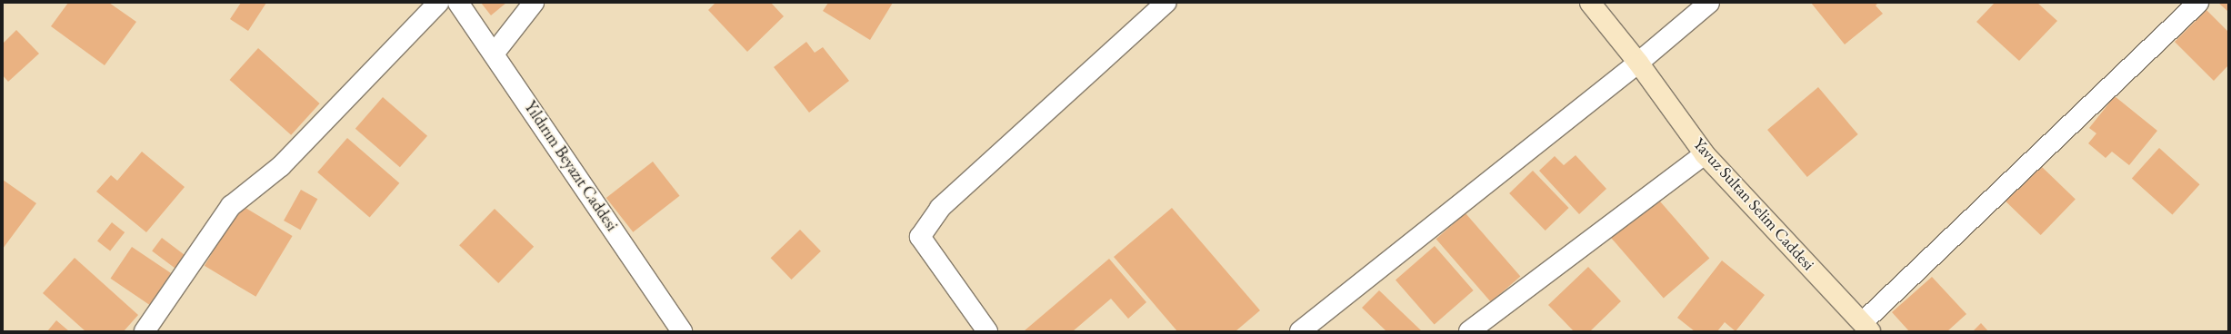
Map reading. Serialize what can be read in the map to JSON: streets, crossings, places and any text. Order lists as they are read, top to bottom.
{
  "streets": {
    "street": ["Yıldırım Beyazıt Caddesi", "Yavuz Sultan Selim Caddesi"]
  }
}
